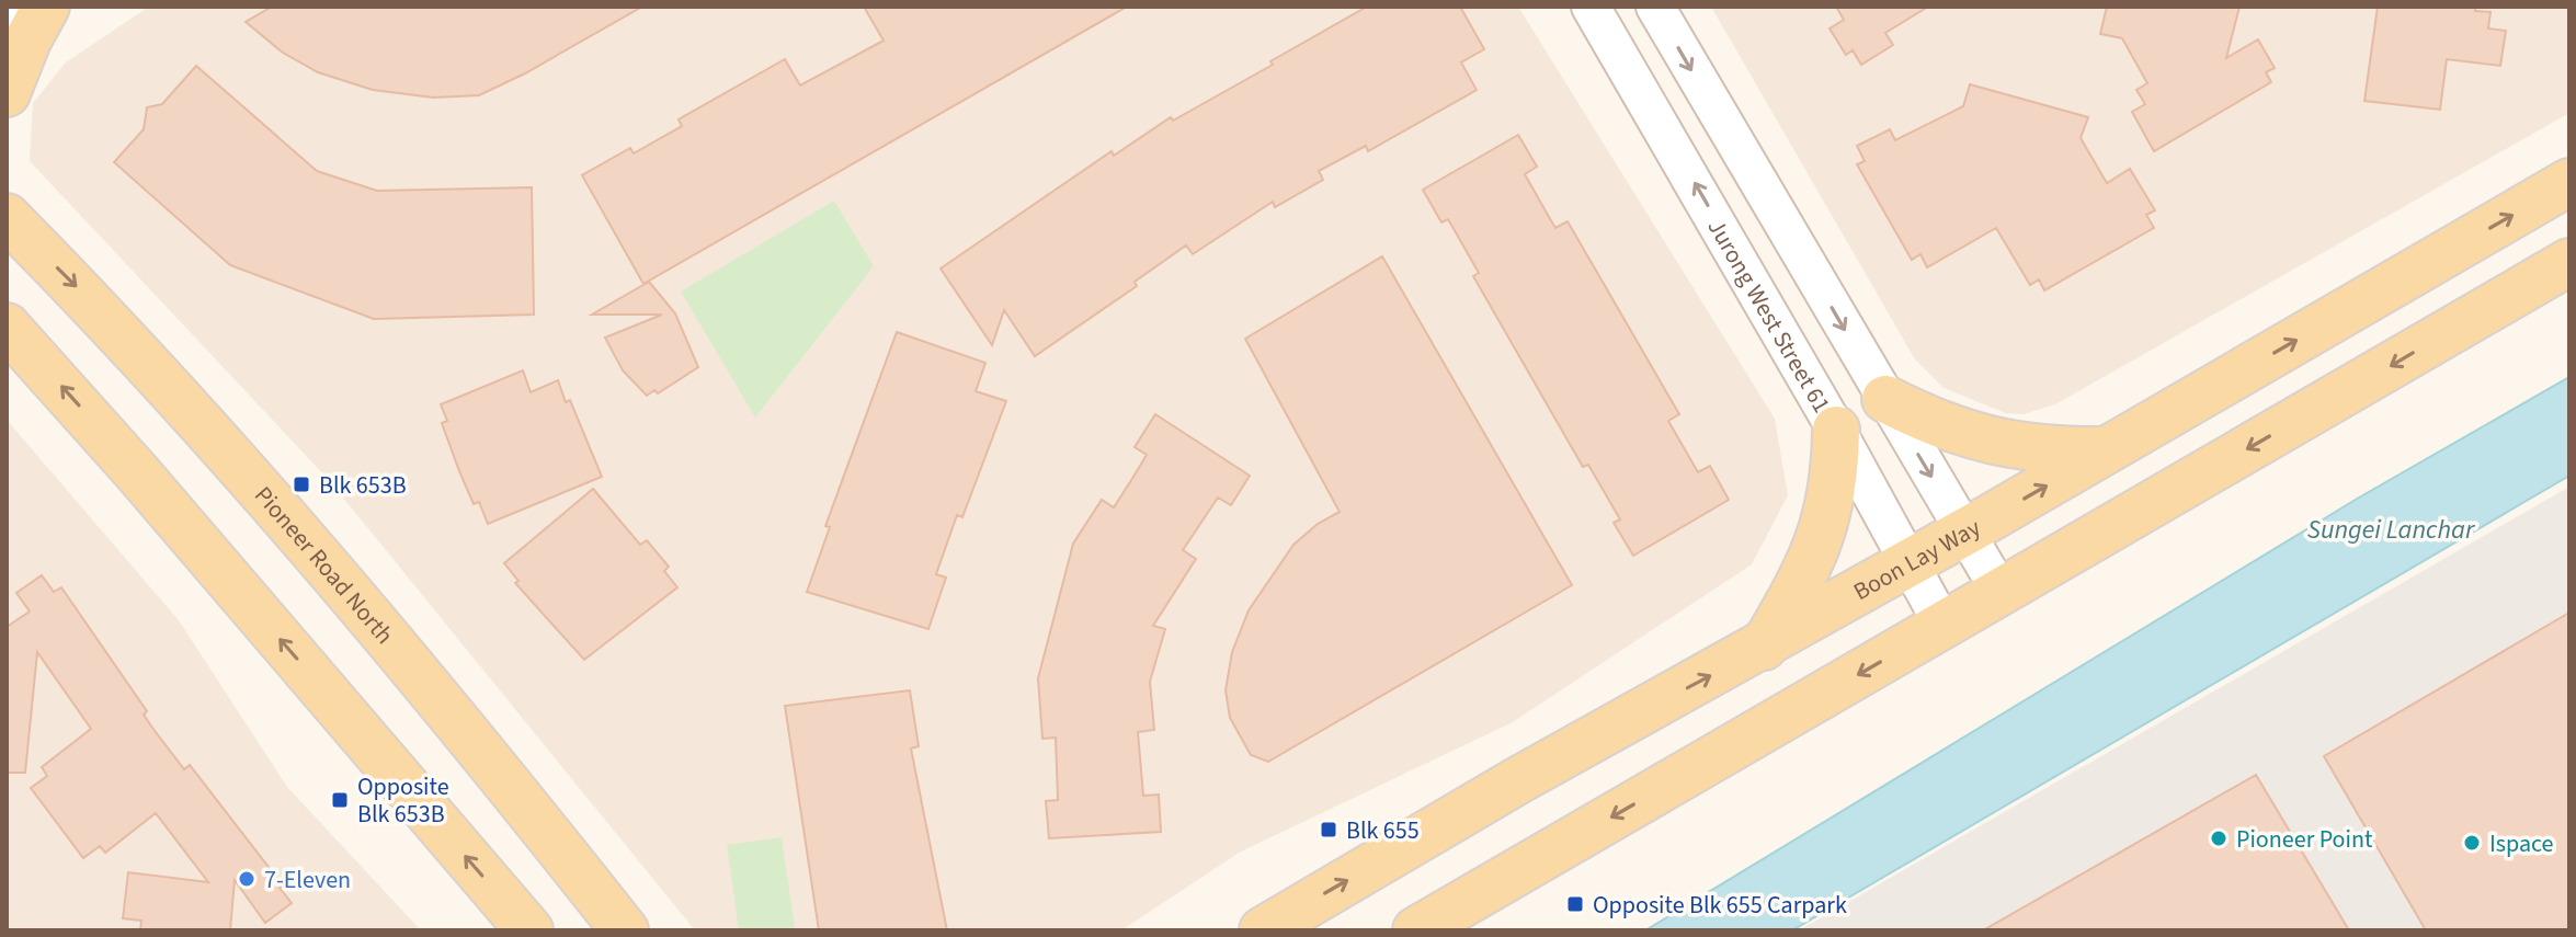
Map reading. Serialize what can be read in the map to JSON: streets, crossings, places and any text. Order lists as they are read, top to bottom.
{
  "streets": {
    "main road": ["Boon Lay Way", "Pioneer Road North"],
    "street": ["Jurong West Street 61"]
  },
  "crossings": [
    ["Jurong West Street 61", "Boon Lay Way"]
  ],
  "water": ["Sungei Lanchar"],
  "places": {
    "transit": [
      "Blk 653B",
      "Opposite Blk 653B",
      "Blk 655",
      "Opposite Blk 655 Carpark"
    ],
    "other": ["Pioneer Point", "Ispace", "7-Eleven"]
  }
}
